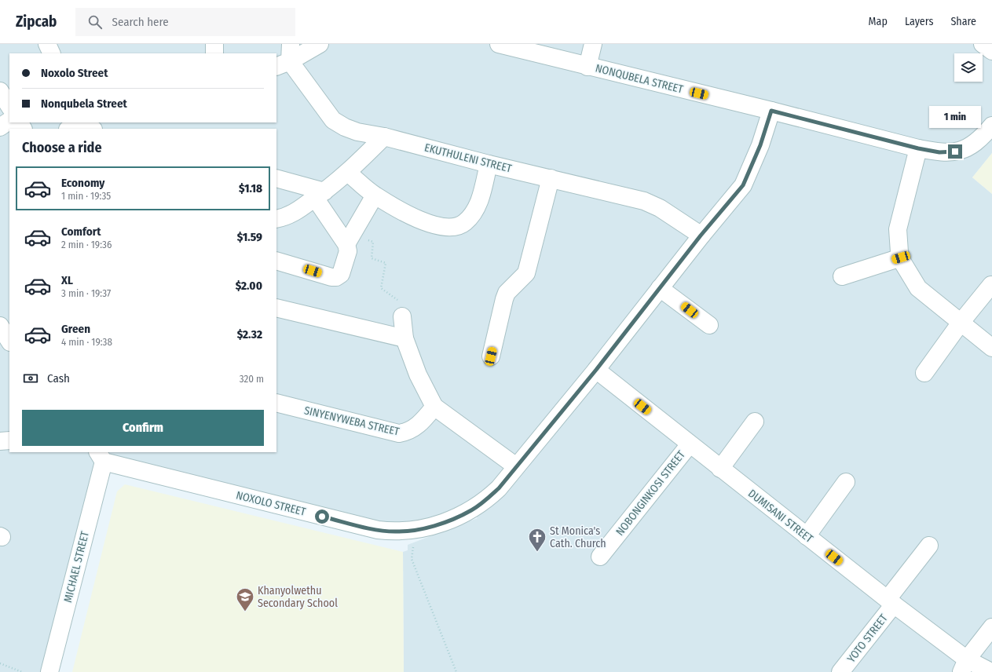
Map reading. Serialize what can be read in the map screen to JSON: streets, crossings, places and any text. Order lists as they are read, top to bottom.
{
  "streets": {
    "street": [
      "NONQUBELA STREET",
      "EKUTHULENI STREET",
      "SINYENYWEBA STREET",
      "NOBONGINKOSI STREET",
      "NOXOLO STREET",
      "DUMISANI STREET",
      "MICHAEL STREET",
      "YOTO STREET"
    ]
  },
  "crossings": [
    ["NONQUBELA STREET", "NOXOLO STREET"],
    ["EKUTHULENI STREET", "NOXOLO STREET"],
    ["NOBONGINKOSI STREET", "DUMISANI STREET"],
    ["NOXOLO STREET", "DUMISANI STREET"],
    ["NOXOLO STREET", "MICHAEL STREET"],
    ["DUMISANI STREET", "YOTO STREET"]
  ],
  "places": {
    "church": ["St Monica's Cath. Church"],
    "school or university": ["Khanyolwethu Secondary School"]
  },
  "page": {
    "header": "Zipcab",
    "search": "Search here",
    "nav": ["Map", "Layers", "Share"],
    "banner": ["Noxolo Street", "Nonqubela Street"],
    "bubble": "1 min",
    "heading": "Choose a ride",
    "list": [
      {
        "name": "Economy",
        "note": "1 min · 19:35",
        "value": "$1.18"
      },
      {
        "name": "Comfort",
        "note": "2 min · 19:36",
        "value": "$1.59"
      },
      {
        "name": "XL",
        "note": "3 min · 19:37",
        "value": "$2.00"
      },
      {
        "name": "Green",
        "note": "4 min · 19:38",
        "value": "$2.32"
      }
    ],
    "pay": ["Cash", "320 m"],
    "buttons": "Confirm"
  }
}
